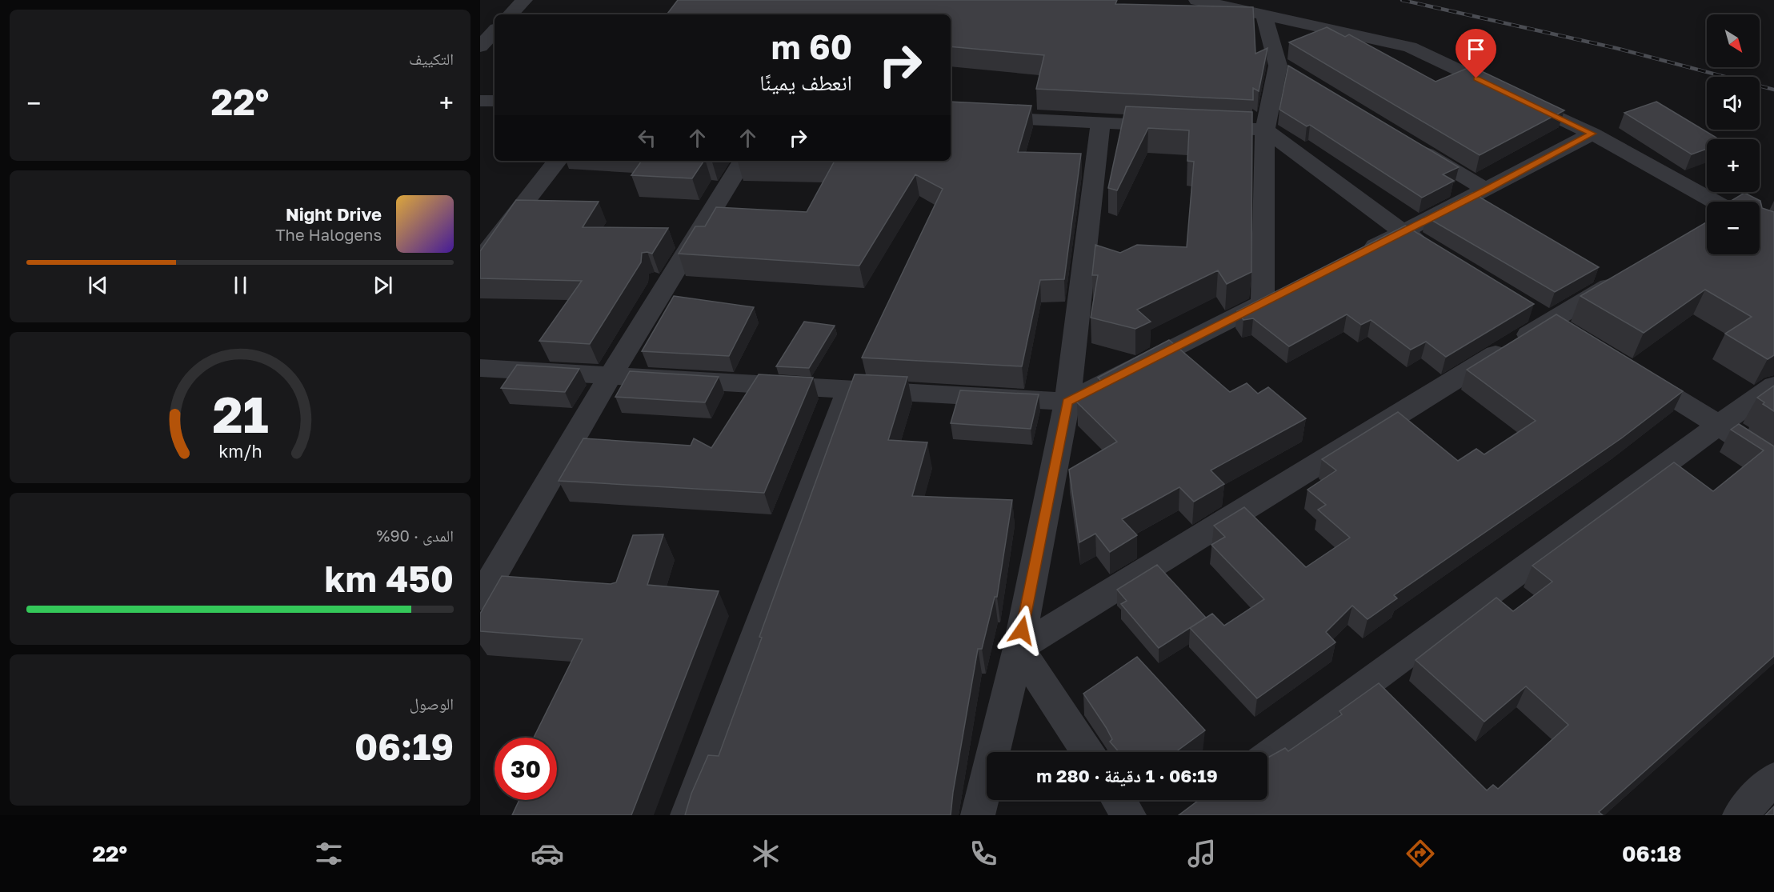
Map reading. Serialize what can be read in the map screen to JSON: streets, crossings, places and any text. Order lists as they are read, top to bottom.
{
  "north": "bottom right",
  "page": {
    "tile": [
      "التكييف",
      ["المدى · 90%", "450 km"],
      ["الوصول", "06:19"]
    ],
    "map_buttons": ["+", "−"],
    "turn": ["60 m", "انعطف يمينًا"],
    "heat": ["−", "22°", "+"],
    "song": ["Night Drive", "The Halogens"],
    "limit": "30",
    "trip": "06:19 · 1 دقيقة · 280 m",
    "tabs": ["06:18", "22°"],
    "gauge": ["21", "km/h"]
  }
}
